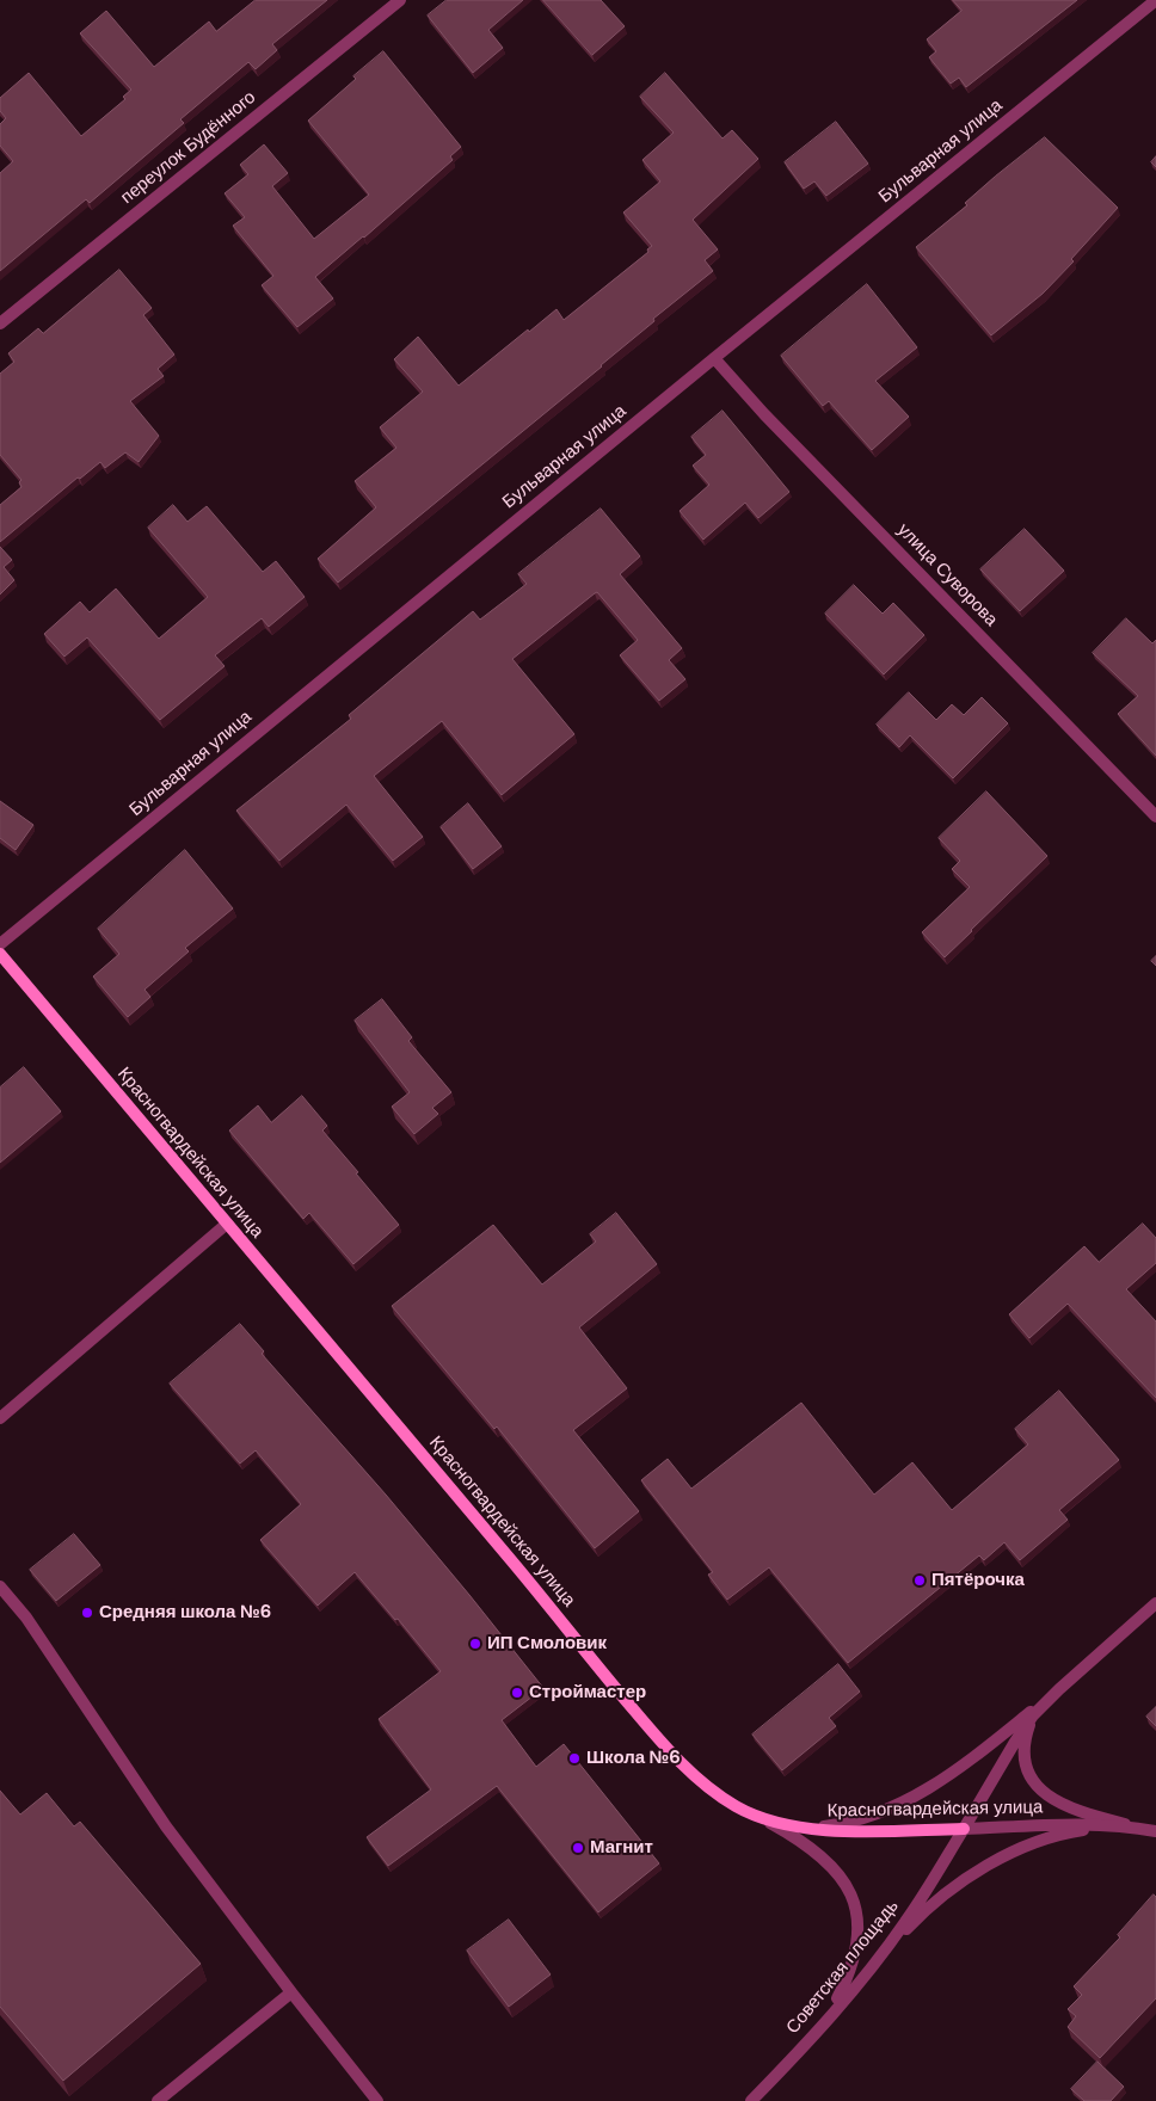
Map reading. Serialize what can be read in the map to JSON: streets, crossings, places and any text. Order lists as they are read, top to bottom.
{
  "streets": {
    "main road": ["Красногвардейская улица"],
    "street": [
      "переулок Будённого",
      "Бульварная улица",
      "улица Суворова",
      "Советская площадь"
    ]
  },
  "crossings": [
    ["Бульварная улица", "улица Суворова"],
    ["Красногвардейская улица", "Советская площадь"]
  ],
  "places": [
    "Пятёрочка",
    "Средняя школа №6",
    "ИП Смоловик",
    "Строймастер",
    "Школа №6",
    "Магнит"
  ]
}
